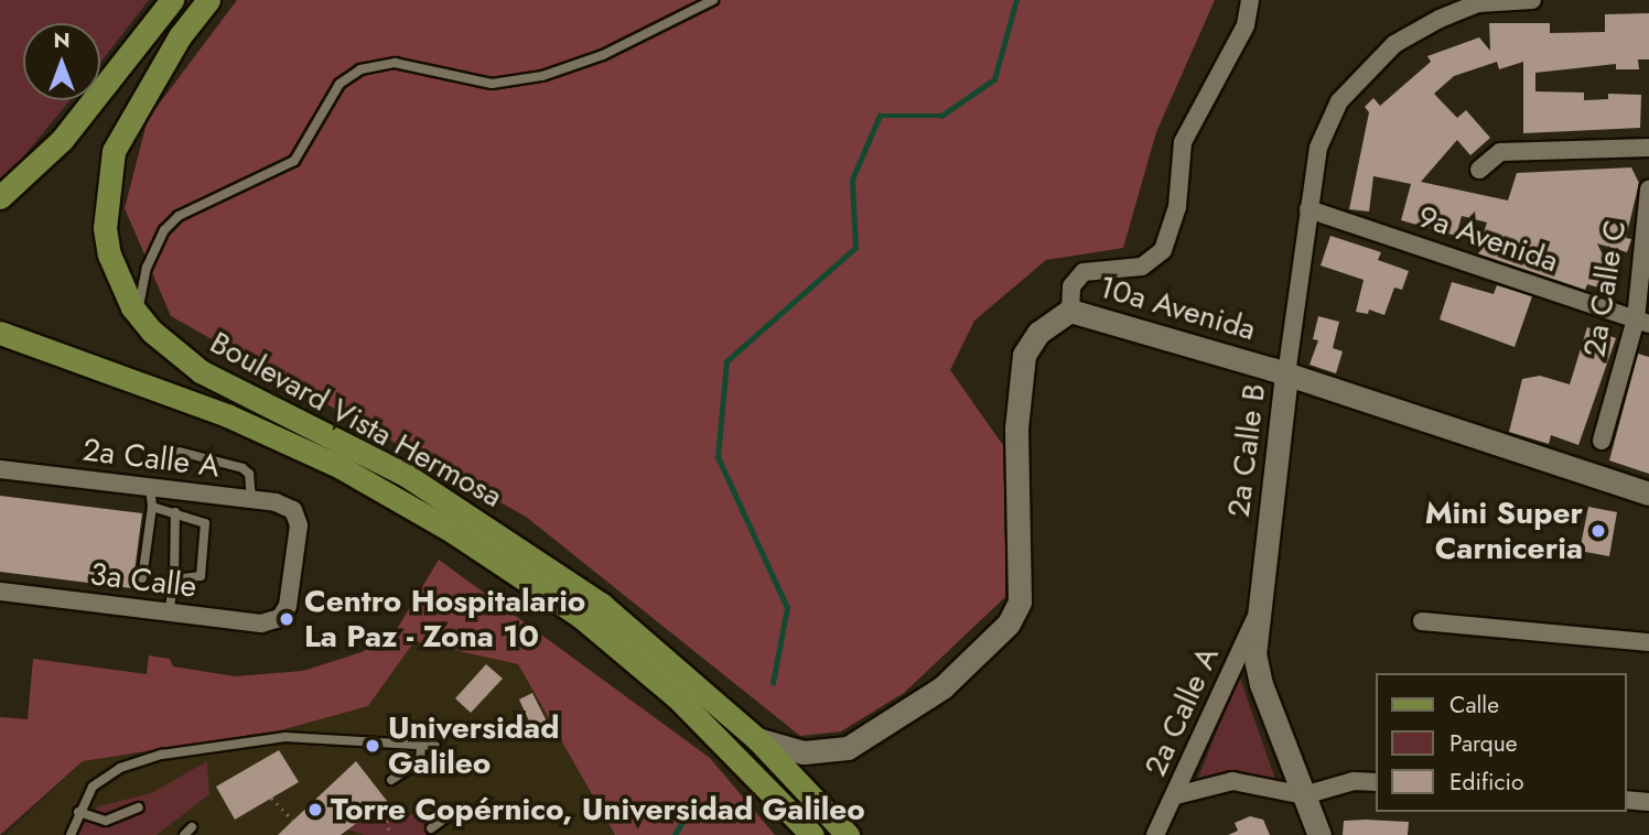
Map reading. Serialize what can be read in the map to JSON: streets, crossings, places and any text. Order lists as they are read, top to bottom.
{
  "streets": {
    "main road": ["Boulevard Vista Hermosa"],
    "street": [
      "9a Avenida",
      "2a Calle C",
      "10a Avenida",
      "2a Calle B",
      "2a Calle A",
      "3a Calle"
    ]
  },
  "crossings": [
    ["9a Avenida", "2a Calle C"],
    ["9a Avenida", "2a Calle B"],
    ["10a Avenida", "Boulevard Vista Hermosa"],
    ["10a Avenida", "2a Calle B"],
    ["2a Calle B", "2a Calle A"],
    ["2a Calle A", "3a Calle"]
  ],
  "places": [
    "Mini Super Carniceria",
    "Centro Hospitalario La Paz - Zona 10",
    "Universidad Galileo",
    "Torre Copérnico, Universidad Galileo"
  ],
  "legend": ["Calle", "Parque", "Edificio"],
  "north": "top"
}
